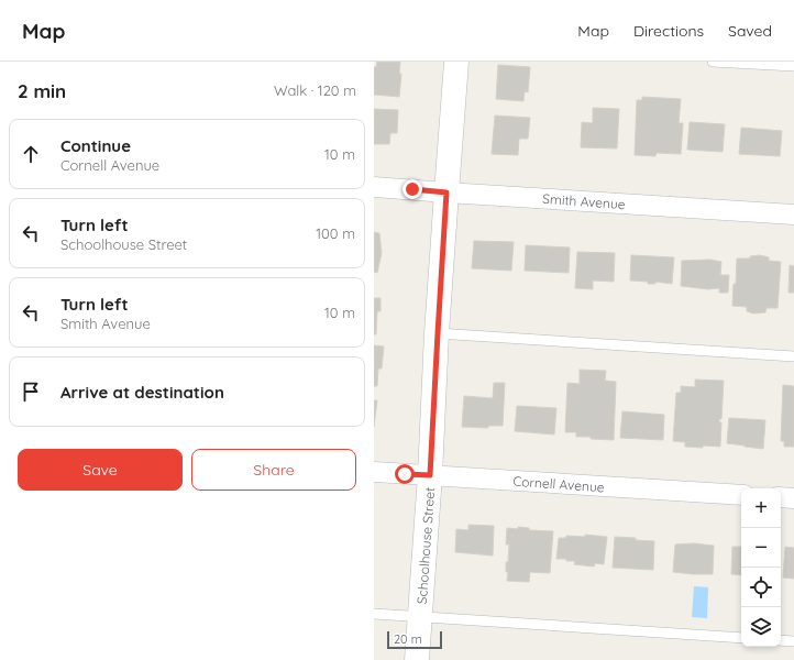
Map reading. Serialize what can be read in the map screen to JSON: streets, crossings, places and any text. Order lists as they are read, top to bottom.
{
  "streets": {
    "street": ["Smith Avenue", "Cornell Avenue", "Schoolhouse Street"]
  },
  "crossings": [
    ["Smith Avenue", "Schoolhouse Street"],
    ["Cornell Avenue", "Schoolhouse Street"]
  ],
  "scale_bar": "20 m",
  "page": {
    "header": "Map",
    "nav": ["Map", "Directions", "Saved"],
    "heading": ["2 min", "Walk · 120 m"],
    "list": [
      ["Continue", "Cornell Avenue", "10 m"],
      ["Turn left", "Schoolhouse Street", "100 m"],
      ["Turn left", "Smith Avenue", "10 m"],
      "Arrive at destination"
    ],
    "buttons": ["Save", "Share"],
    "map_buttons": ["+", "−"],
    "scale": "20 m"
  }
}
